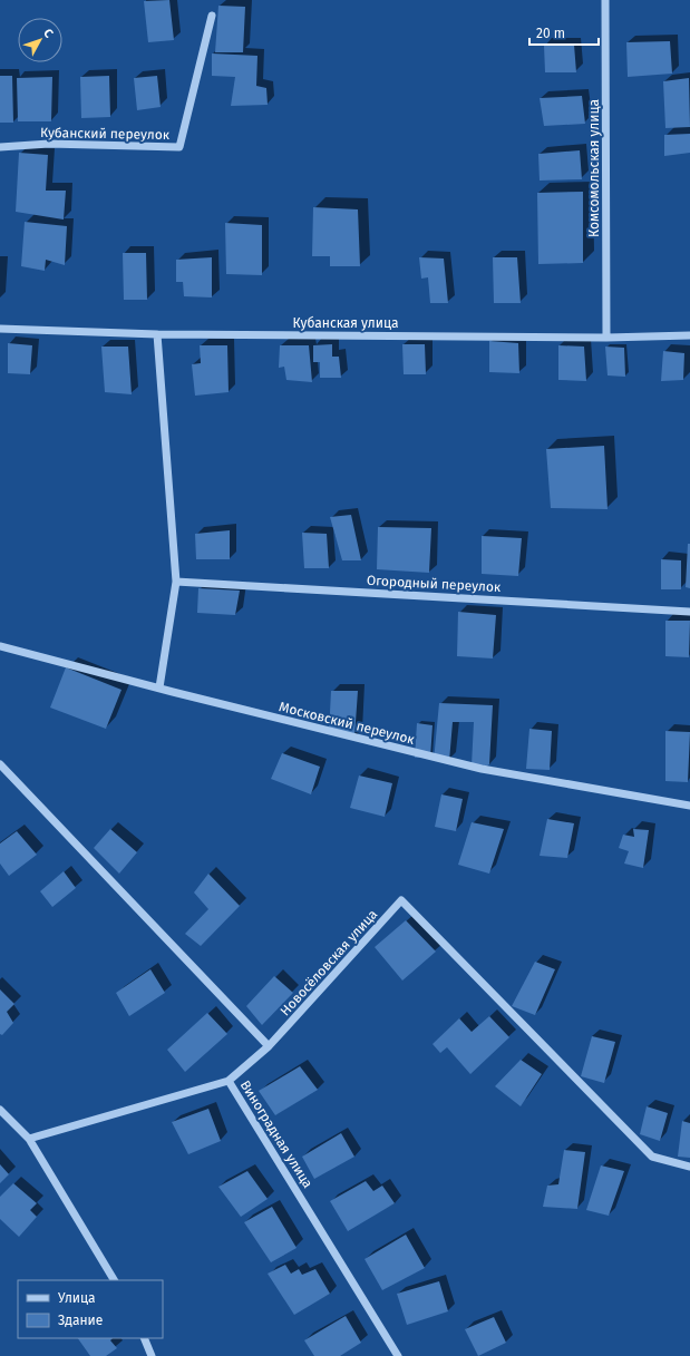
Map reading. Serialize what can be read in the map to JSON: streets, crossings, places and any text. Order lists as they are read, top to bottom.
{
  "streets": {
    "street": [
      "Кубанский переулок",
      "Комсомольская улица",
      "Кубанская улица",
      "Огородный переулок",
      "Московский переулок",
      "Новосёловская улица",
      "Виноградная улица"
    ]
  },
  "crossings": [
    ["Комсомольская улица", "Кубанская улица"]
  ],
  "legend": ["Улица", "Здание"],
  "scale_bar": "20 m",
  "north": "top right"
}
